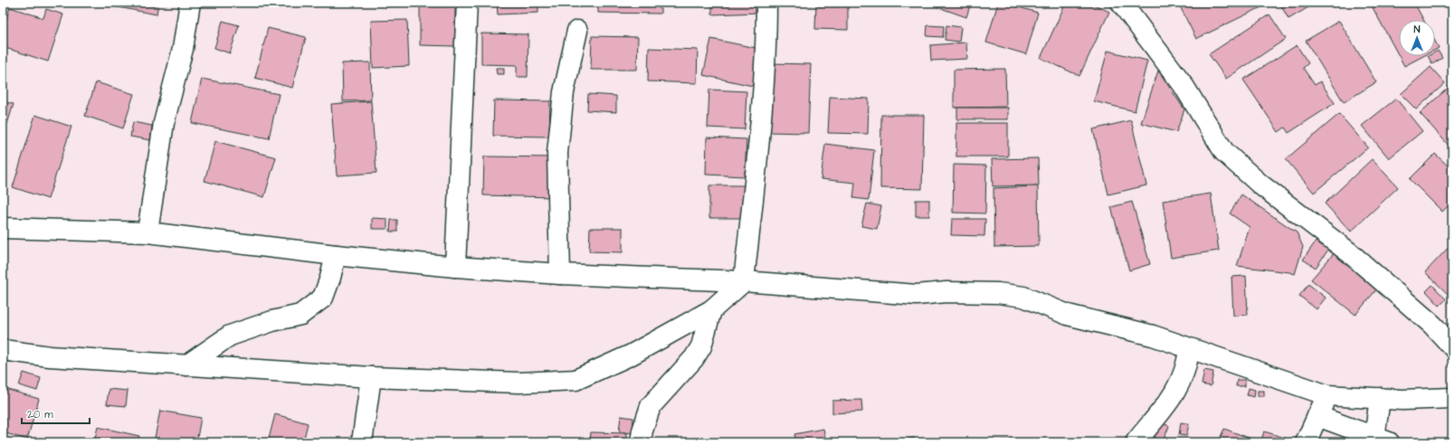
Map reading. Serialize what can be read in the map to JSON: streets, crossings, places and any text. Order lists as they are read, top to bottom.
{
  "scale_bar": "20 m",
  "north": "top"
}
